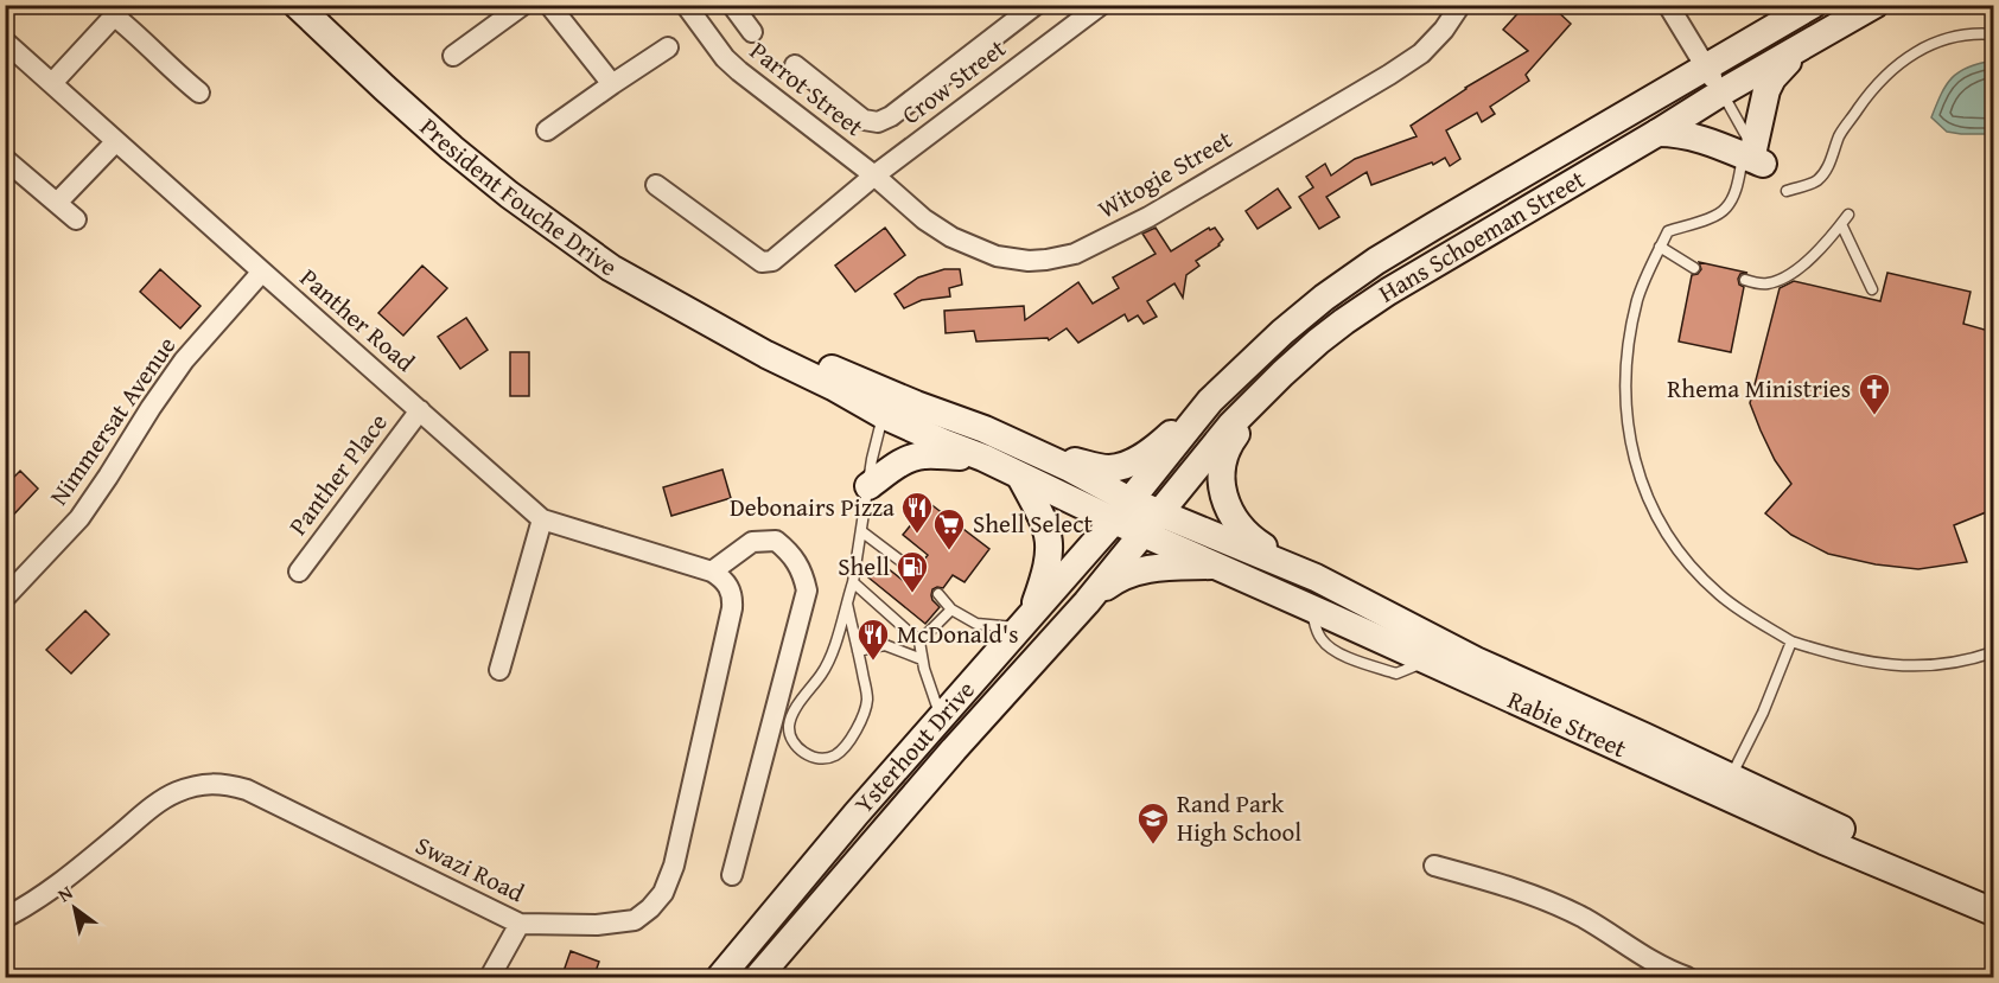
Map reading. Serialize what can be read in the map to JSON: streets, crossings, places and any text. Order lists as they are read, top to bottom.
{
  "streets": {
    "main road": [
      "President Fouche Drive",
      "Hans Schoeman Street",
      "Rabie Street",
      "Ysterhout Drive"
    ],
    "street": [
      "Crow Street",
      "Parrot Street",
      "Witogie Street",
      "Panther Road",
      "Nimmersat Avenue",
      "Panther Place",
      "Swazi Road"
    ]
  },
  "crossings": [
    ["Crow Street", "Parrot Street"],
    ["Crow Street", "Witogie Street"],
    ["Parrot Street", "Witogie Street"],
    ["President Fouche Drive", "Hans Schoeman Street"],
    ["President Fouche Drive", "Ysterhout Drive"],
    ["Hans Schoeman Street", "Rabie Street"],
    ["Hans Schoeman Street", "Ysterhout Drive"],
    ["Panther Road", "Nimmersat Avenue"],
    ["Panther Road", "Panther Place"],
    ["Panther Road", "Swazi Road"],
    ["Rabie Street", "Ysterhout Drive"]
  ],
  "places": {
    "church": ["Rhema Ministries"],
    "restaurant": ["Debonairs Pizza", "McDonald's"],
    "supermarket": ["Shell Select"],
    "fuel station": ["Shell"],
    "school or university": ["Rand Park High School"]
  },
  "north": "top left"
}
